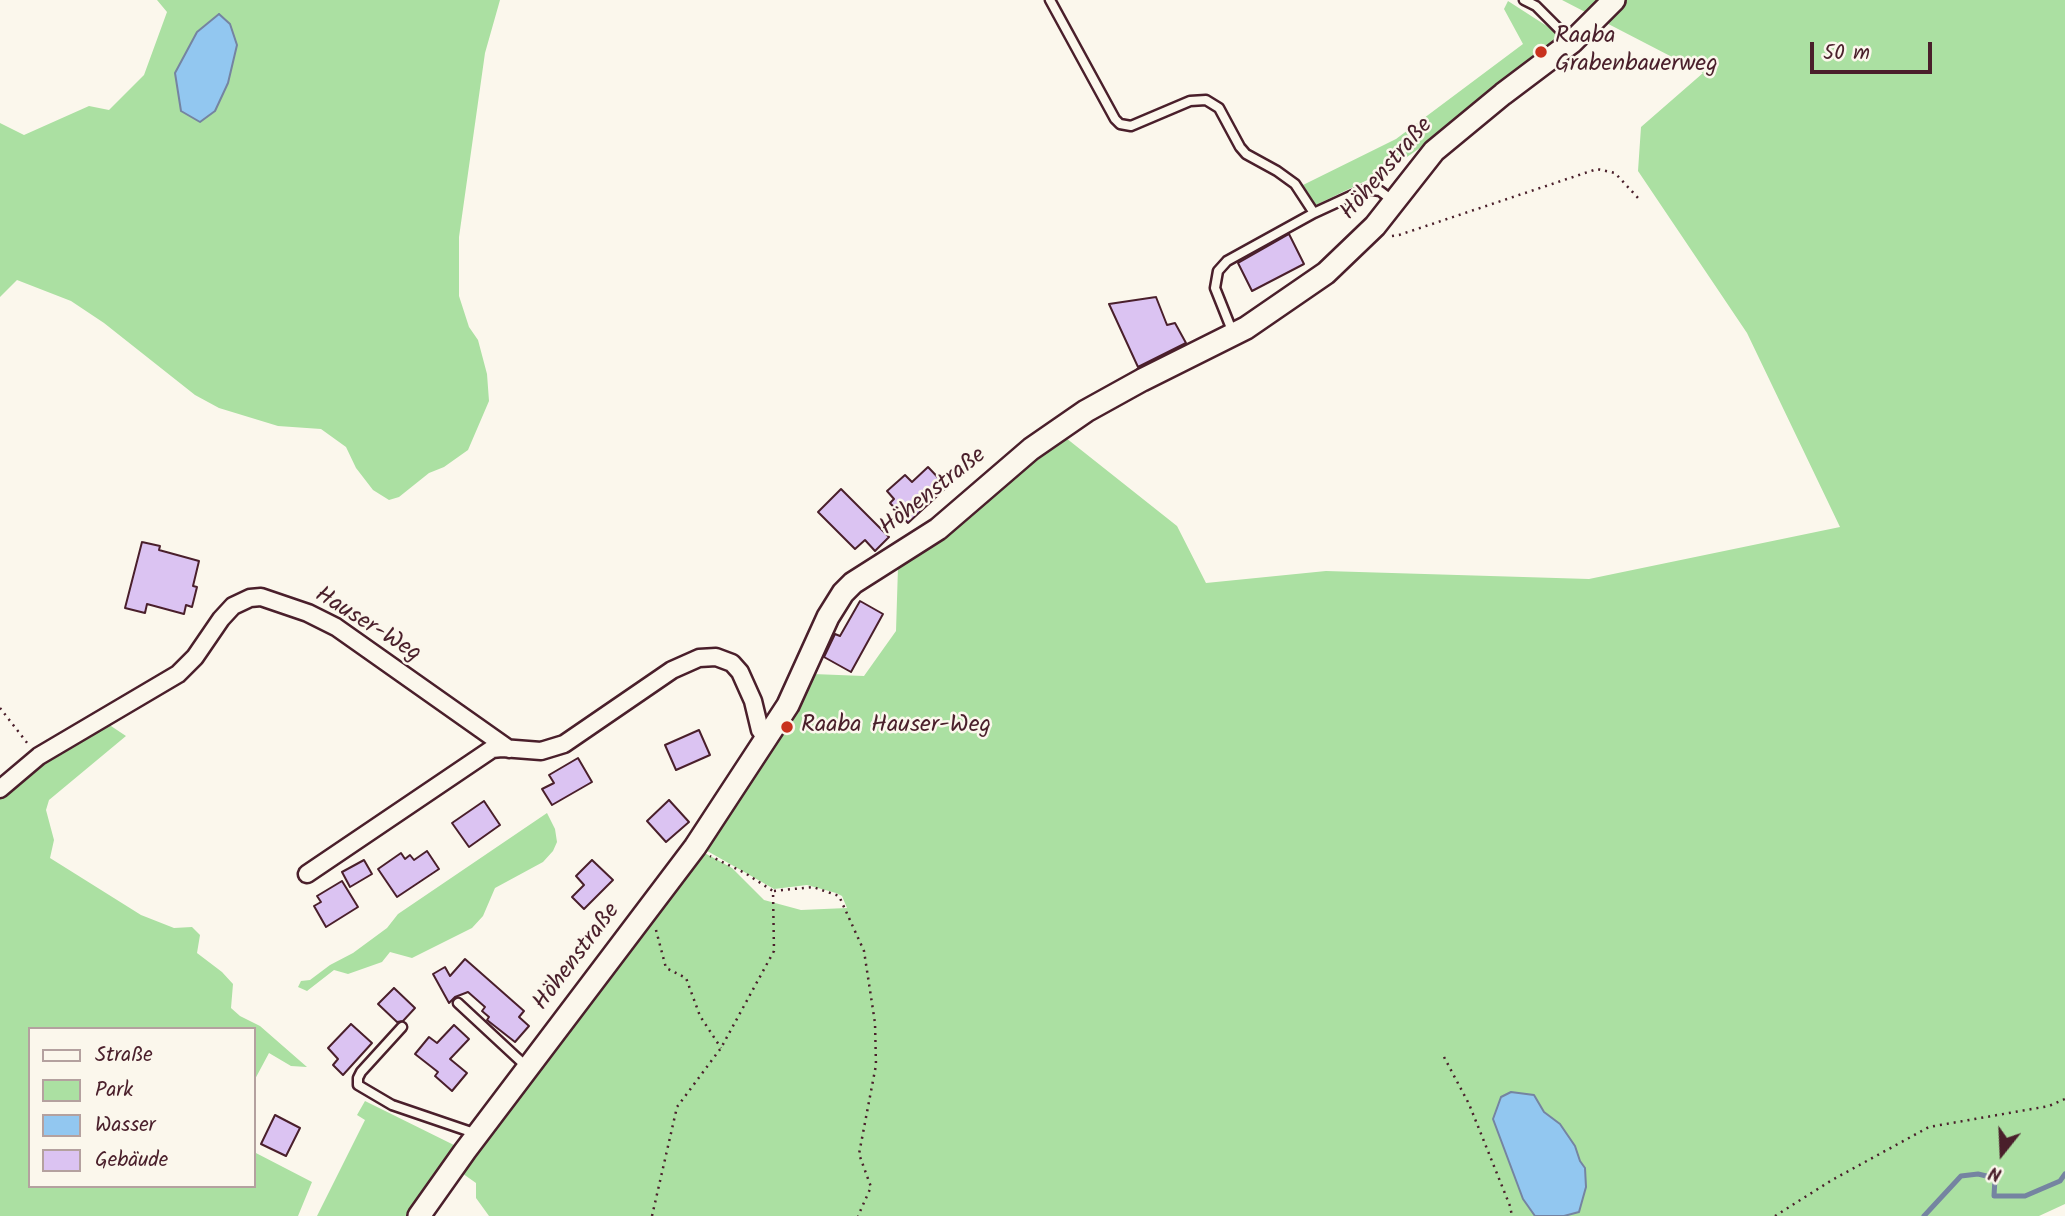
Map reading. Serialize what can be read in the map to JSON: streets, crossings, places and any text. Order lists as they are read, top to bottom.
{
  "streets": {
    "street": ["Höhenstraße", "Hauser-Weg"]
  },
  "places": ["Raaba Grabenbauerweg", "Raaba Hauser-Weg"],
  "legend": [
    "Straße",
    "Park",
    "Wasser",
    "Gebäude"
  ],
  "scale_bar": "50 m",
  "north": "bottom"
}
